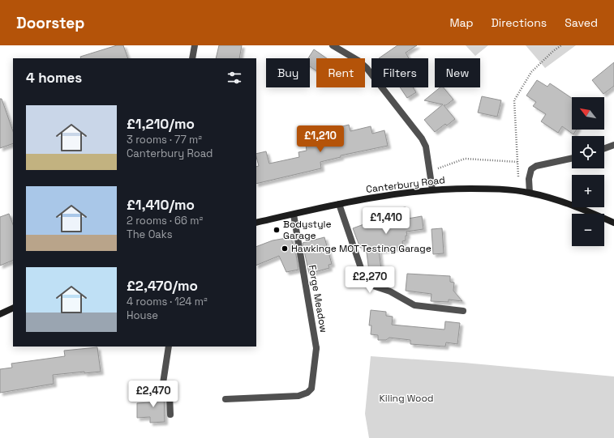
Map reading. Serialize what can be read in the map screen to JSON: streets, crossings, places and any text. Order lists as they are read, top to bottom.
{
  "streets": {
    "street": ["Canterbury Road", "Forge Meadow"]
  },
  "crossings": [
    ["Canterbury Road", "Forge Meadow"]
  ],
  "parks": ["Kiling Wood"],
  "places": ["Bodystyle Garage", "Hawkinge MOT Testing Garage"],
  "north": "top left",
  "page": {
    "header": "Doorstep",
    "nav": ["Map", "Directions", "Saved"],
    "chip": [
      "Buy",
      "Rent",
      "Filters",
      "New"
    ],
    "heading": "4 homes",
    "map_buttons": ["+", "−"],
    "list": [
      {
        "name": "£1,210/mo",
        "note": "3 rooms · 77 m² · Canterbury Road"
      },
      {
        "name": "£1,410/mo",
        "note": "2 rooms · 66 m² · The Oaks"
      },
      {
        "name": "£2,470/mo",
        "note": "4 rooms · 124 m² · House"
      }
    ],
    "price": [
      "£1,210",
      "£1,410",
      "£2,270",
      "£2,470"
    ]
  }
}
